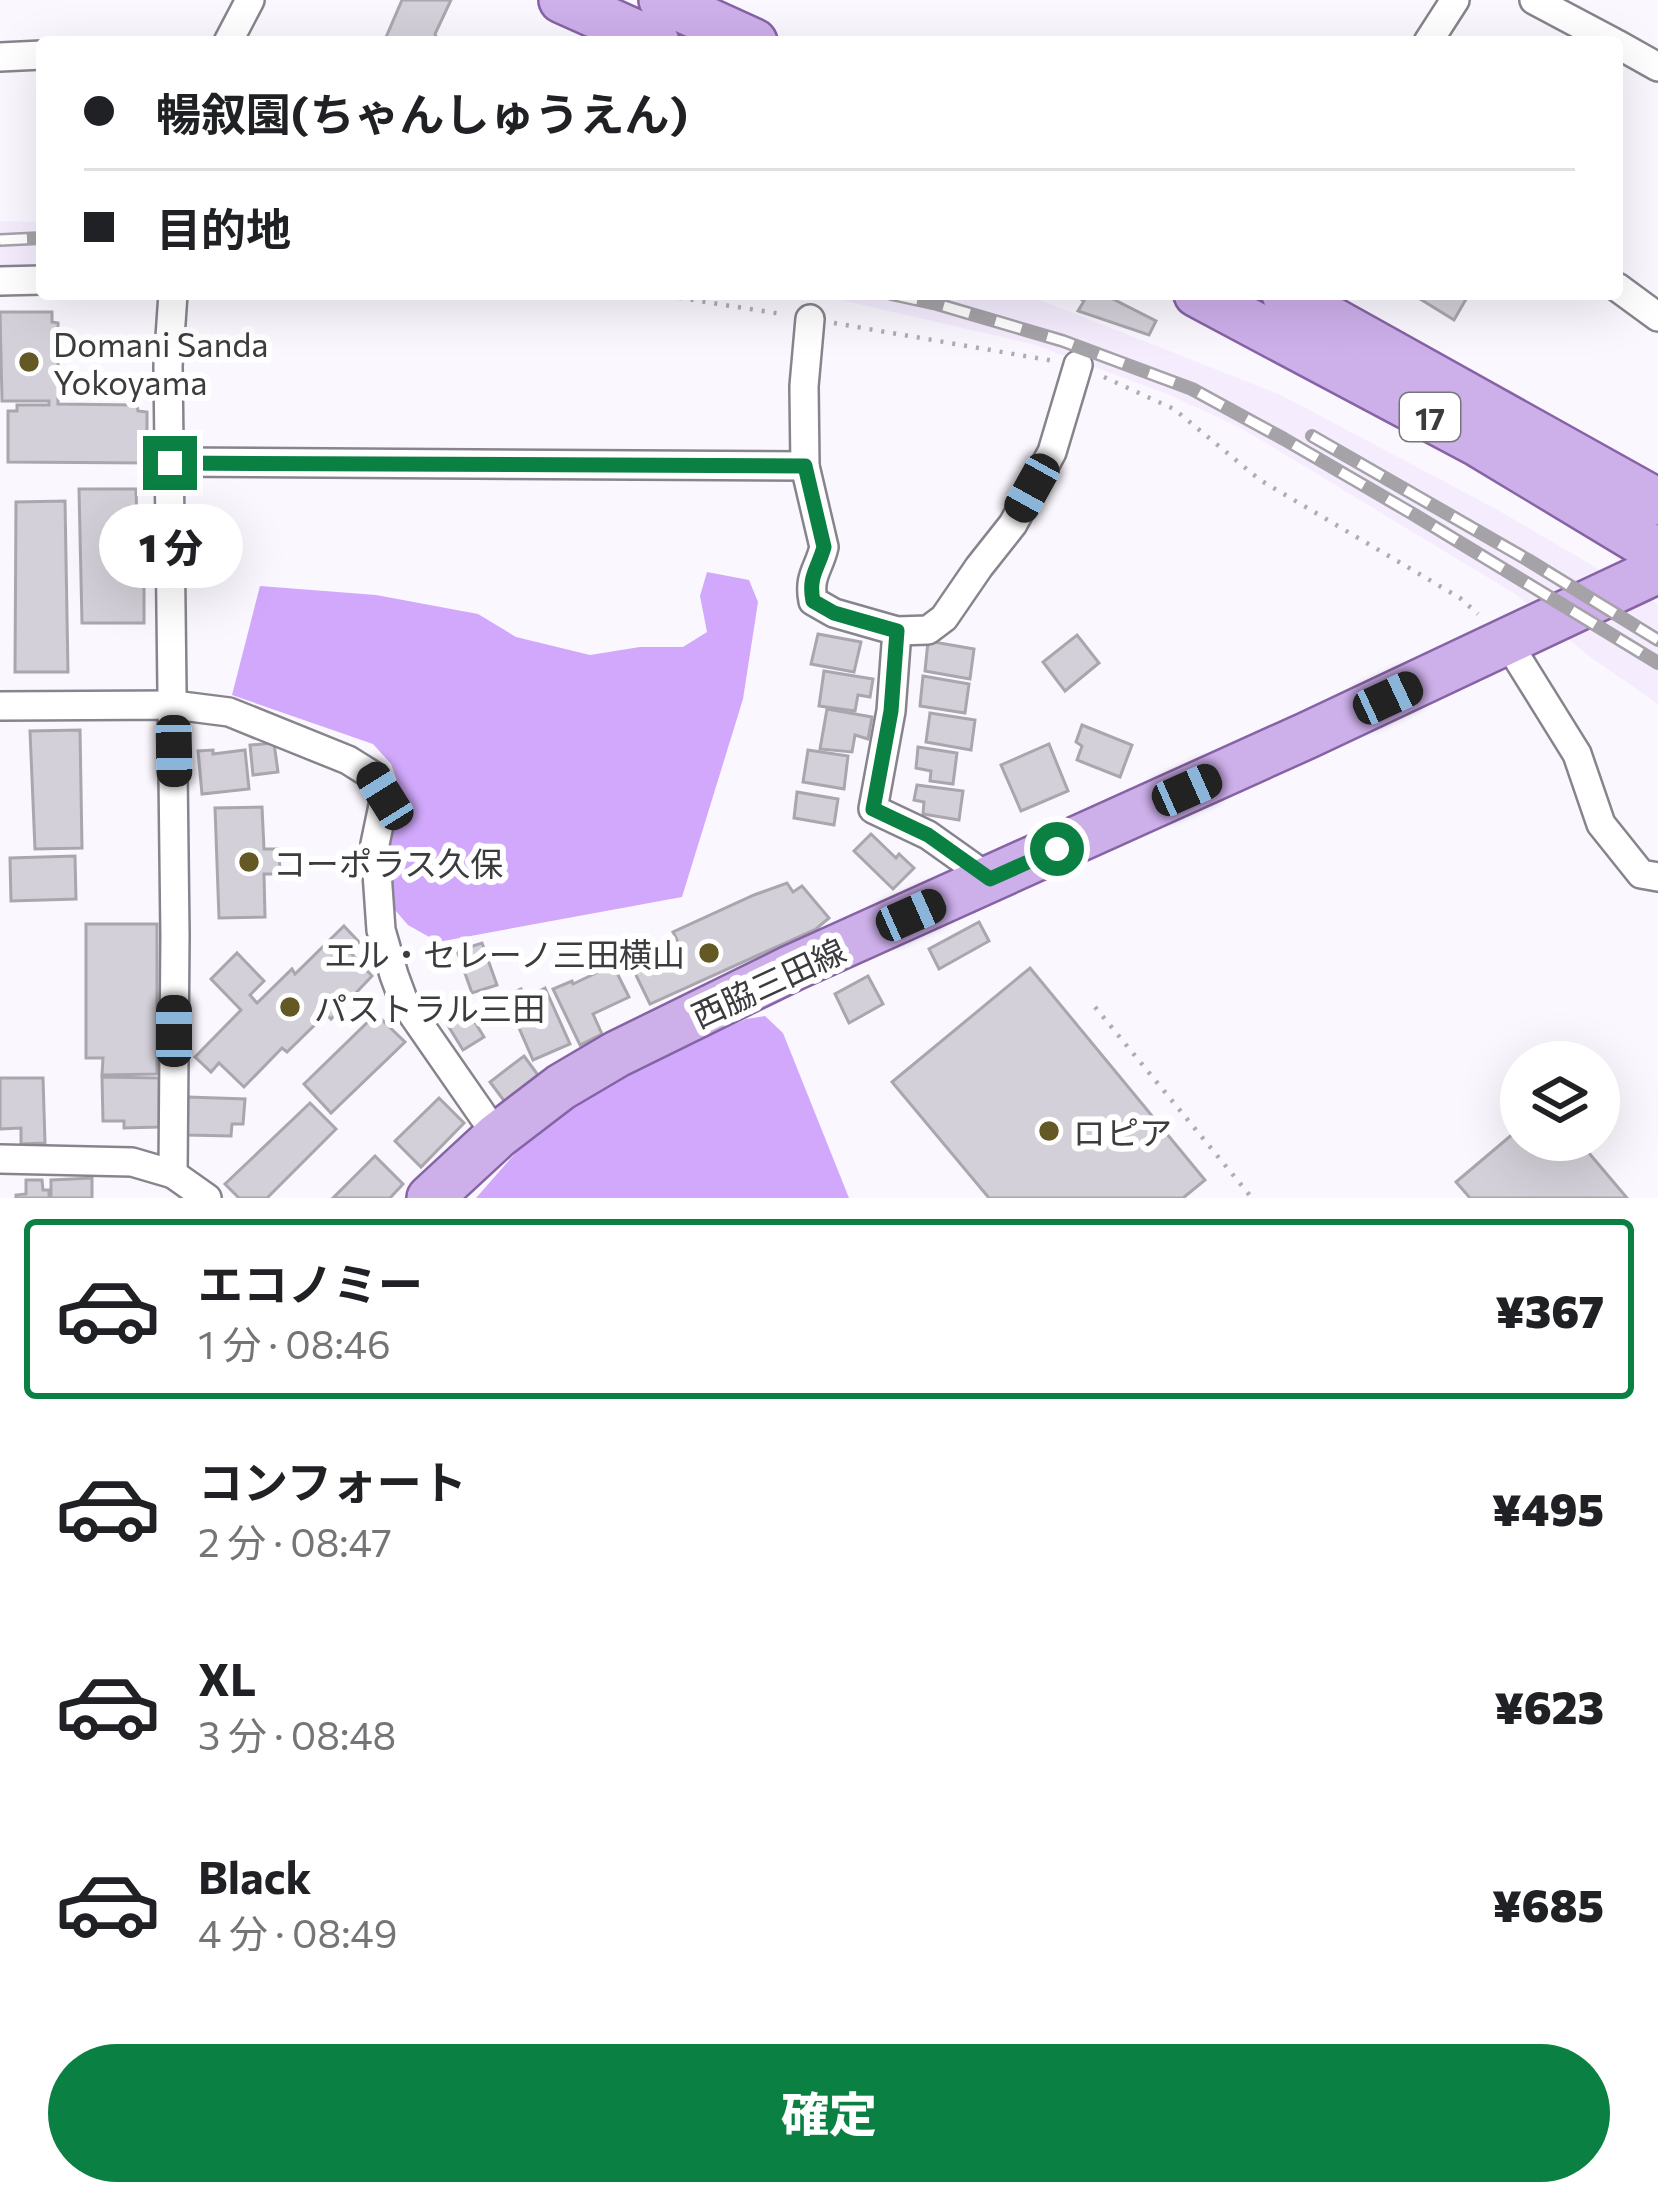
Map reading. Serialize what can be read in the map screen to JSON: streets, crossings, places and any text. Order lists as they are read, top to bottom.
{
  "streets": {
    "main road": ["17", "西脇三田線"]
  },
  "places": [
    "Domani Sanda Yokoyama",
    "コーポラス久保",
    "エル・セレーノ三田横山",
    "パストラル三田",
    "ロピア"
  ],
  "page": {
    "banner": ["暢叙園(ちゃんしゅうえん)", "目的地"],
    "bubble": "1 分",
    "list": [
      {
        "name": "エコノミー",
        "note": "1 分 · 08:46",
        "value": "¥367"
      },
      {
        "name": "コンフォート",
        "note": "2 分 · 08:47",
        "value": "¥495"
      },
      {
        "name": "XL",
        "note": "3 分 · 08:48",
        "value": "¥623"
      },
      {
        "name": "Black",
        "note": "4 分 · 08:49",
        "value": "¥685"
      }
    ],
    "buttons": "確定"
  }
}
